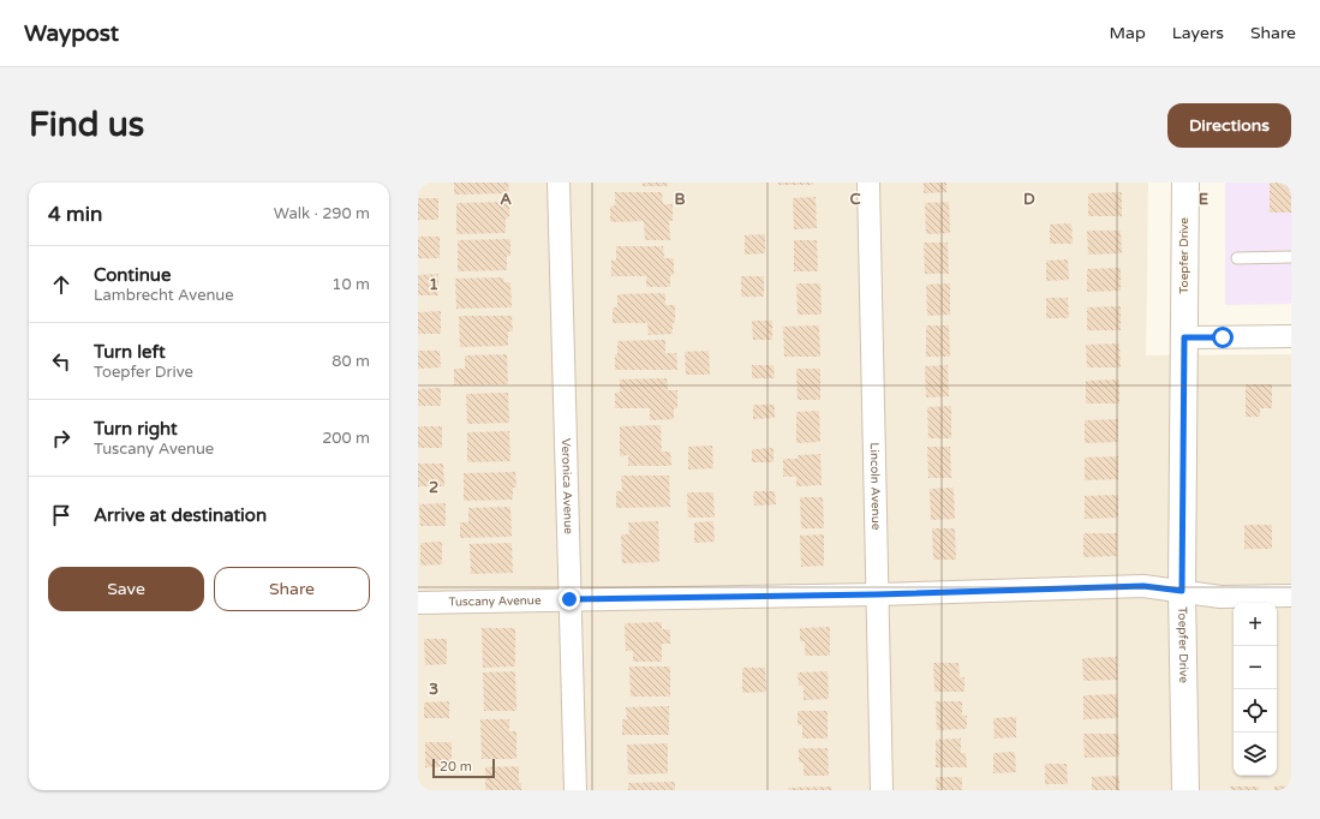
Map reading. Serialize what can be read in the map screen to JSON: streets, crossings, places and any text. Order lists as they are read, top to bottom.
{
  "streets": {
    "street": [
      "Toepfer Drive",
      "Veronica Avenue",
      "Lincoln Avenue",
      "Tuscany Avenue"
    ]
  },
  "crossings": [
    ["Toepfer Drive", "Tuscany Avenue"],
    ["Veronica Avenue", "Tuscany Avenue"],
    ["Lincoln Avenue", "Tuscany Avenue"]
  ],
  "scale_bar": "20 m",
  "page": {
    "header": "Waypost",
    "nav": ["Map", "Layers", "Share"],
    "buttons": [
      "Directions",
      ["Save", "Share"]
    ],
    "title": "Find us",
    "heading": ["4 min", "Walk · 290 m"],
    "list": [
      ["Continue", "Lambrecht Avenue", "10 m"],
      ["Turn left", "Toepfer Drive", "80 m"],
      ["Turn right", "Tuscany Avenue", "200 m"],
      "Arrive at destination"
    ],
    "map_buttons": ["+", "−"],
    "scale": "20 m"
  },
  "grid": {
    "columns": [
      "A",
      "B",
      "C",
      "D",
      "E"
    ],
    "rows": ["1", "2", "3"]
  }
}
